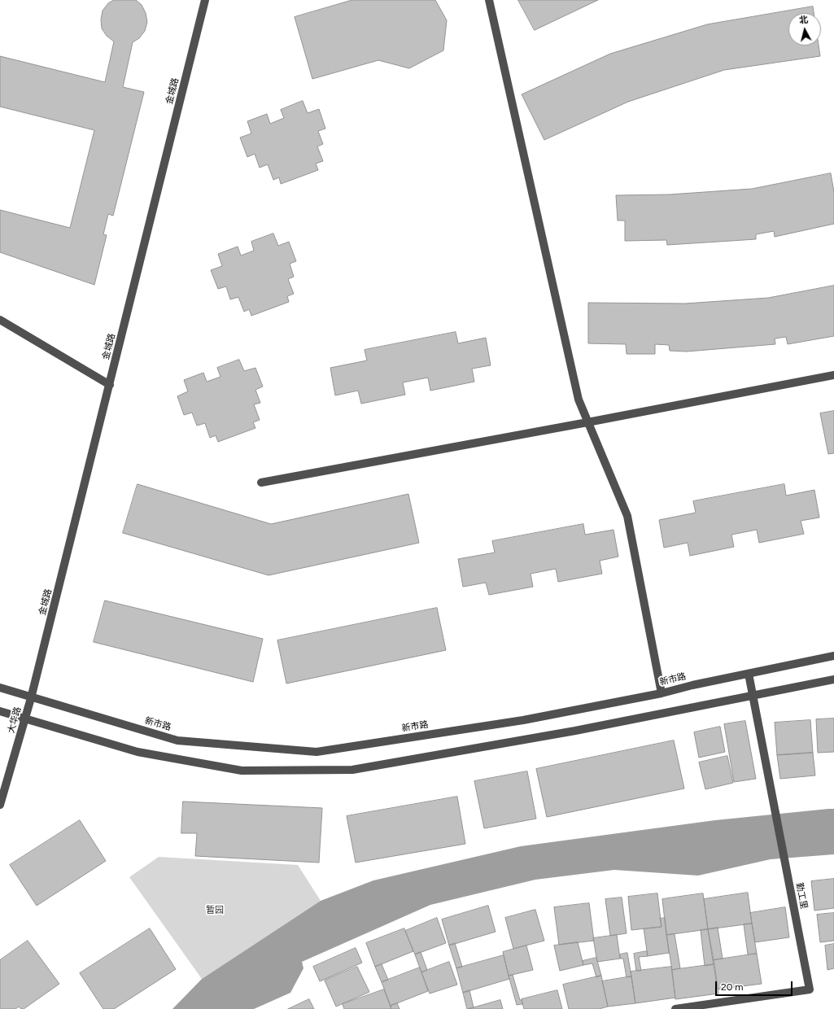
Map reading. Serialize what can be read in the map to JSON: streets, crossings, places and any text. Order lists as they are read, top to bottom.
{
  "streets": {
    "street": [
      "金城路",
      "新市路",
      "大华路",
      "勤工里"
    ]
  },
  "crossings": [
    ["金城路", "新市路"],
    ["金城路", "大华路"],
    ["新市路", "大华路"],
    ["新市路", "勤工里"]
  ],
  "parks": ["暂园"],
  "scale_bar": "20 m",
  "north": "top"
}
